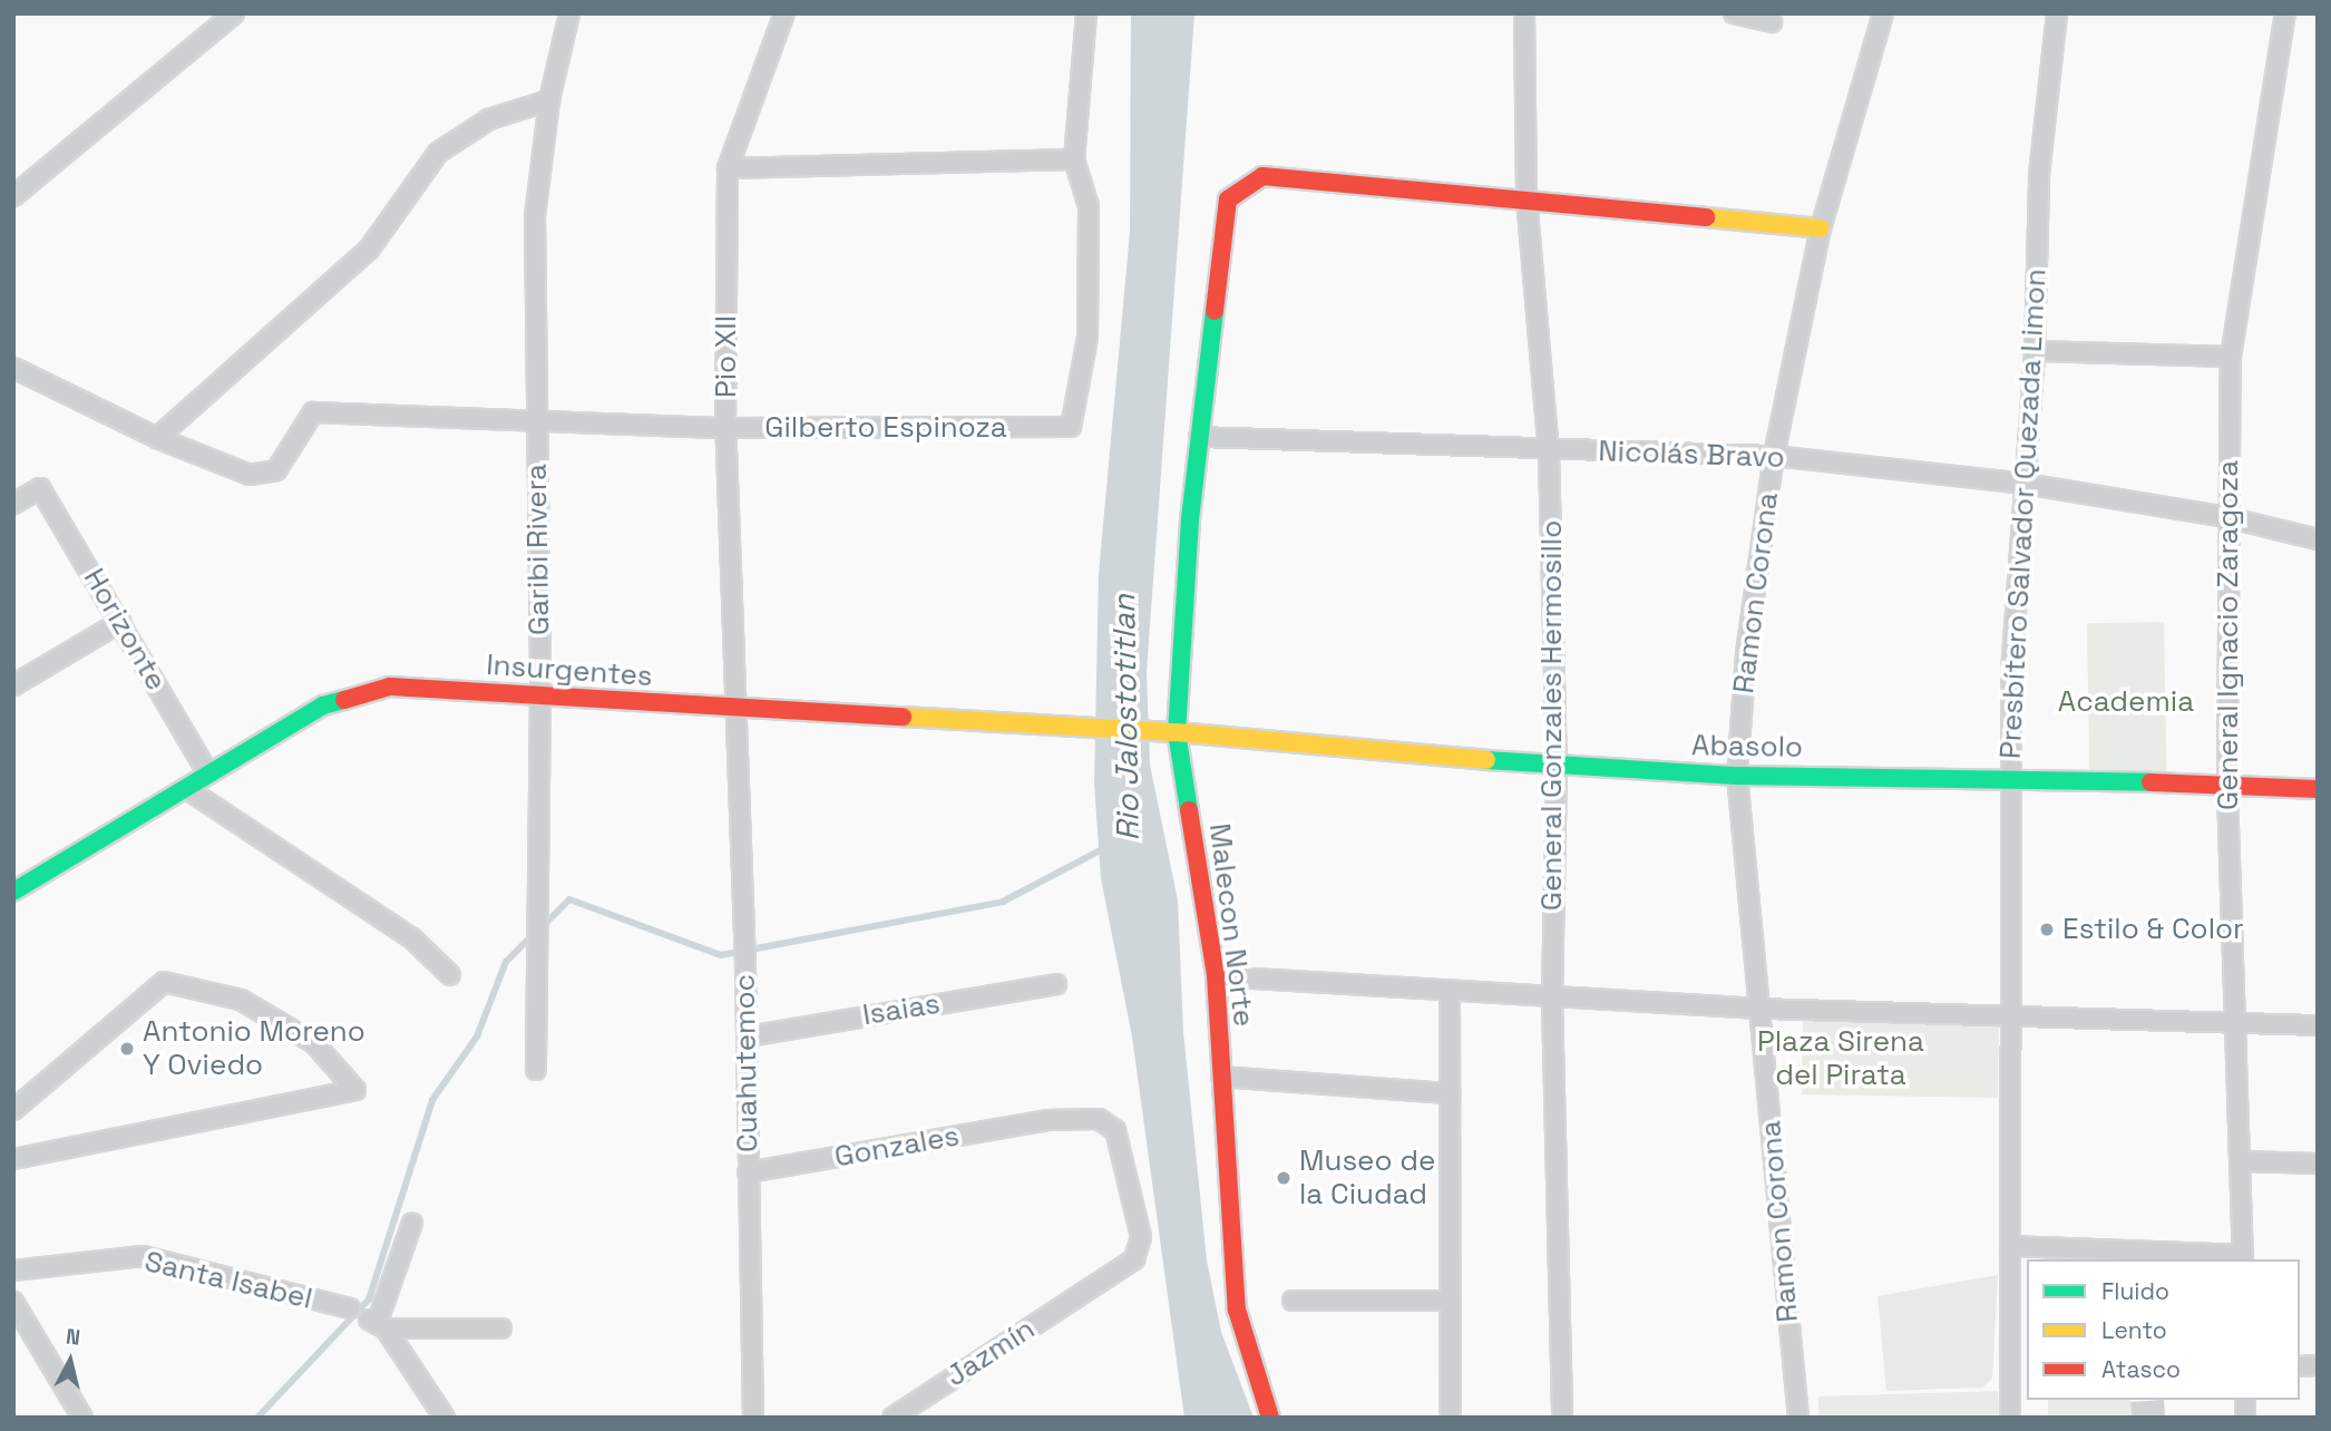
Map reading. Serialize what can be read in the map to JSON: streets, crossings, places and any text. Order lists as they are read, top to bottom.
{
  "streets": {
    "street": [
      "Pio XII",
      "Gilberto Espinoza",
      "Nicolás Bravo",
      "Presbítero Salvador Quezada Limon",
      "Garibi Rivera",
      "Ramon Corona",
      "Horizonte",
      "General Ignacio Zaragoza",
      "Insurgentes",
      "General Gonzales Hermosillo",
      "Abasolo",
      "Malecon Norte",
      "Isaias",
      "Cuahutemoc",
      "Gonzales",
      "Santa Isabel",
      "Jazmín"
    ]
  },
  "crossings": [
    ["Pio XII", "Gilberto Espinoza"],
    ["Pio XII", "Insurgentes"],
    ["Pio XII", "Cuahutemoc"],
    ["Gilberto Espinoza", "Garibi Rivera"],
    ["Nicolás Bravo", "Presbítero Salvador Quezada Limon"],
    ["Nicolás Bravo", "Ramon Corona"],
    ["Nicolás Bravo", "General Ignacio Zaragoza"],
    ["Nicolás Bravo", "General Gonzales Hermosillo"],
    ["Nicolás Bravo", "Malecon Norte"],
    ["Presbítero Salvador Quezada Limon", "Abasolo"],
    ["Garibi Rivera", "Insurgentes"],
    ["Ramon Corona", "Abasolo"],
    ["Ramon Corona", "Malecon Norte"],
    ["Horizonte", "Insurgentes"],
    ["General Ignacio Zaragoza", "Abasolo"],
    ["Insurgentes", "Abasolo"],
    ["Insurgentes", "Malecon Norte"],
    ["Insurgentes", "Cuahutemoc"],
    ["General Gonzales Hermosillo", "Abasolo"],
    ["General Gonzales Hermosillo", "Malecon Norte"],
    ["Abasolo", "Malecon Norte"],
    ["Isaias", "Cuahutemoc"],
    ["Cuahutemoc", "Gonzales"],
    ["Gonzales", "Jazmín"]
  ],
  "water": ["Rio Jalostotitlan"],
  "parks": ["Academia", "Plaza Sirena del Pirata"],
  "places": ["Estilo & Color", "Antonio Moreno Y Oviedo", "Museo de la Ciudad"],
  "legend": ["Fluido", "Lento", "Atasco"],
  "north": "top"
}
